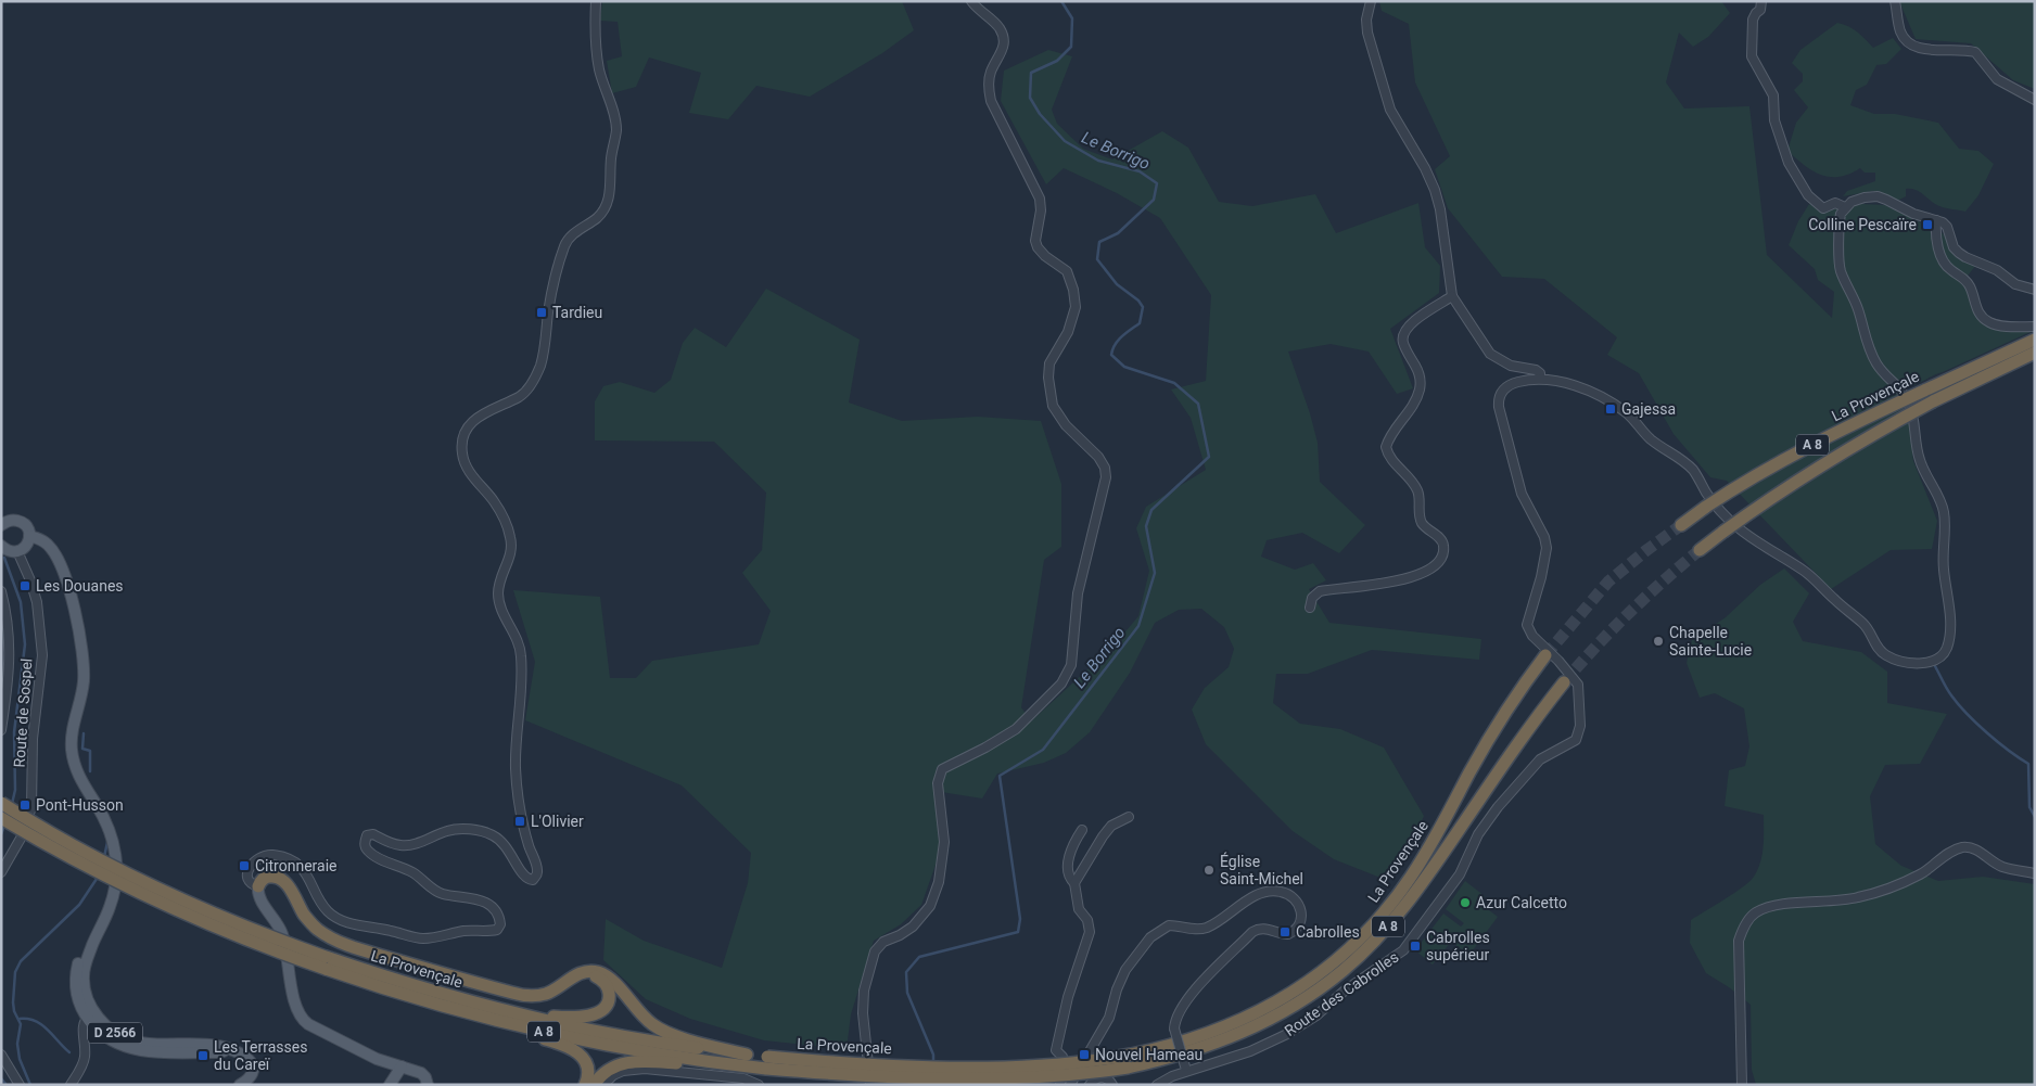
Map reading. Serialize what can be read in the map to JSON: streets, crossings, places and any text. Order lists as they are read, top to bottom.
{
  "streets": {
    "highway": ["La Provençale", "A 8"],
    "main road": ["D 2566"],
    "street": ["Route de Sospel", "Route des Cabrolles"]
  },
  "water": ["Le Borrigo"],
  "places": {
    "transit": [
      "Colline Pescaïre",
      "Tardieu",
      "Gajessa",
      "Les Douanes",
      "Pont-Husson",
      "L'Olivier",
      "Citronneraie",
      "Cabrolles",
      "Cabrolles supérieur",
      "Nouvel Hameau",
      "Les Terrasses du Careï"
    ],
    "other": ["Chapelle Sainte-Lucie", "Église Saint-Michel", "Azur Calcetto"]
  }
}
